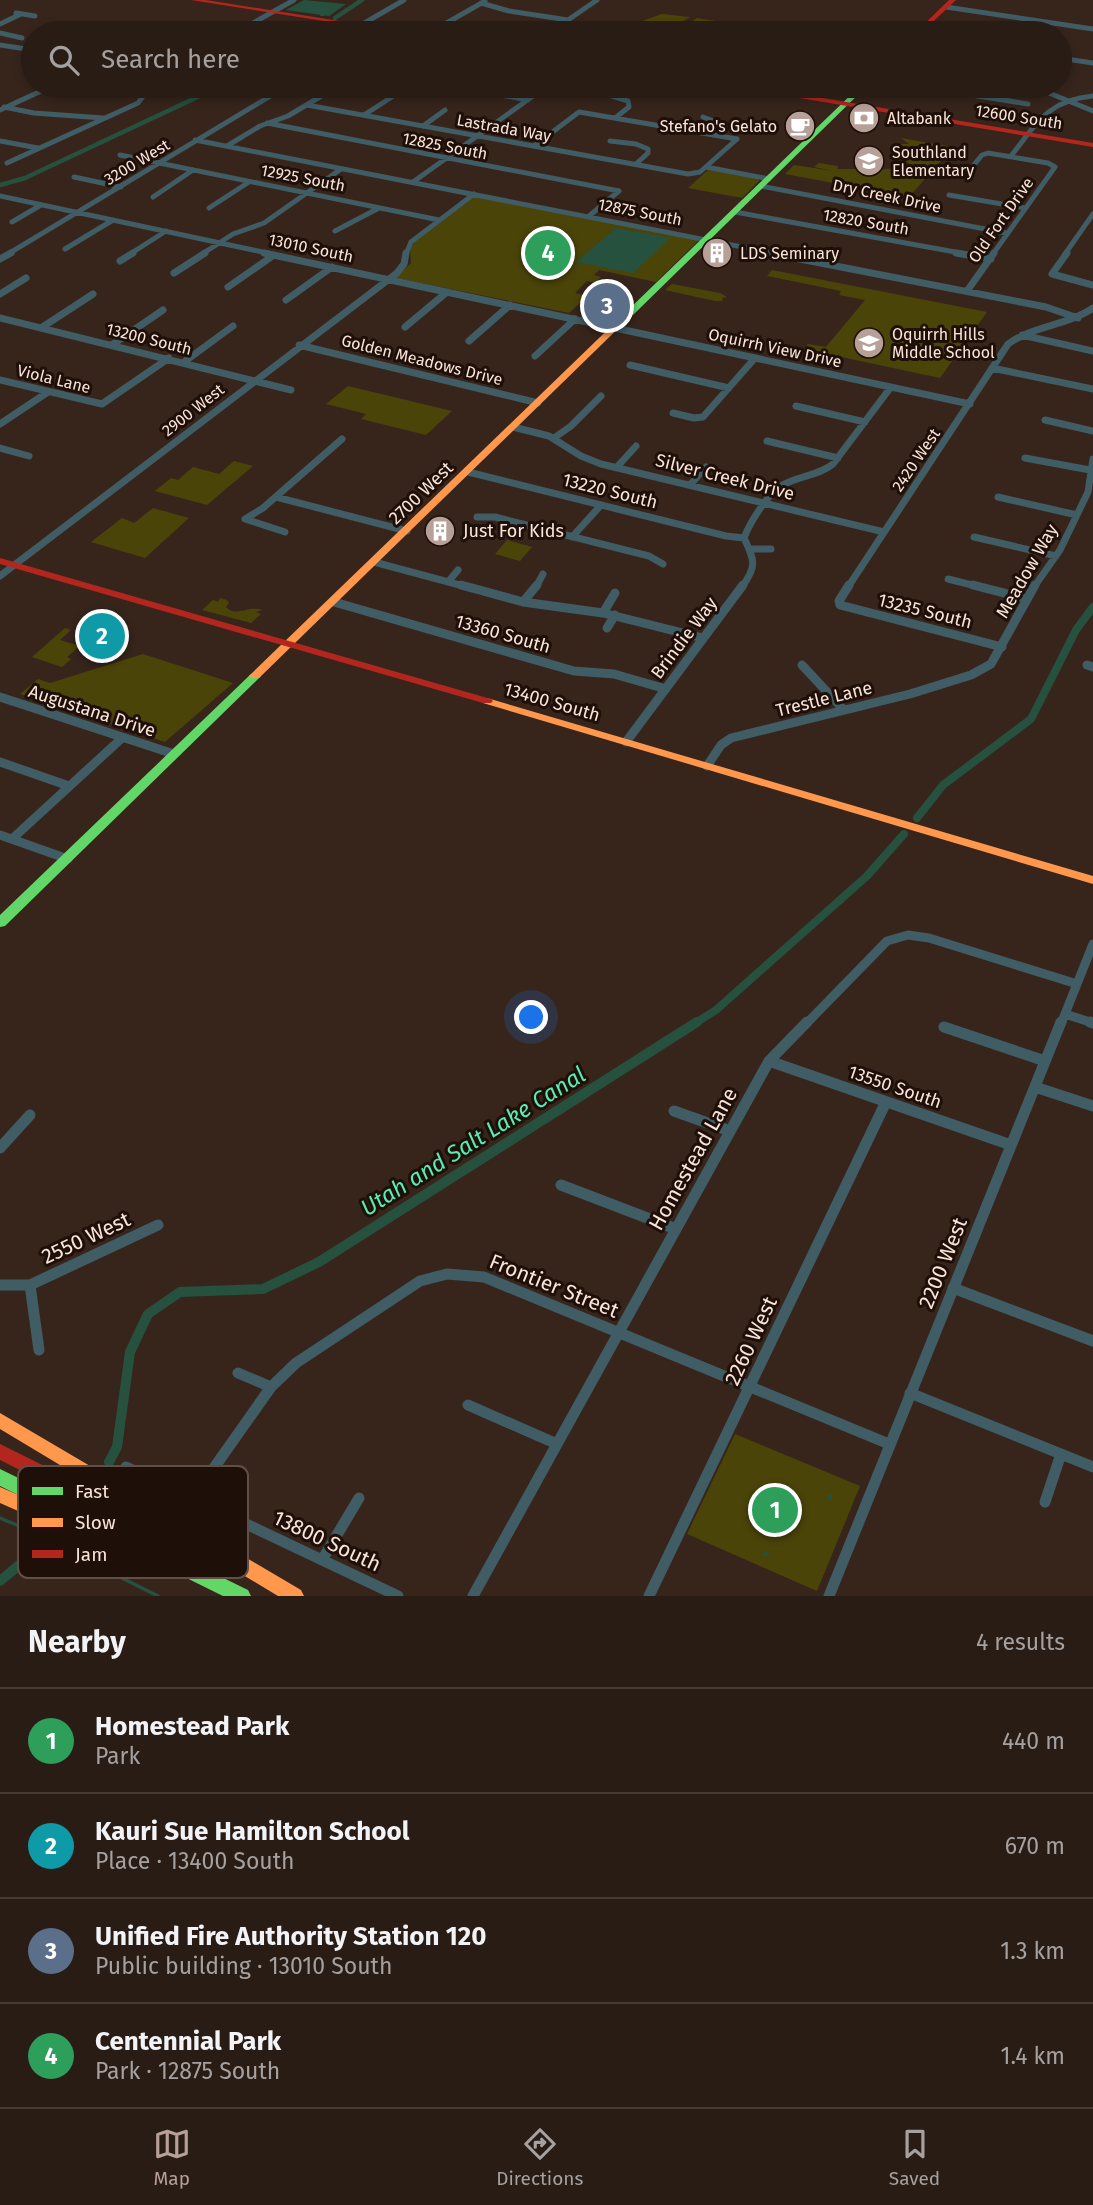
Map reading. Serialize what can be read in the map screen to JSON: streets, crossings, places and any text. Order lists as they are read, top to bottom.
{
  "streets": {
    "main road": ["12600 South", "2700 West", "13400 South"],
    "street": [
      "Lastrada Way",
      "12825 South",
      "3200 West",
      "12925 South",
      "Dry Creek Drive",
      "12875 South",
      "Old Fort Drive",
      "12820 South",
      "13010 South",
      "13200 South",
      "Oquirrh View Drive",
      "Golden Meadows Drive",
      "Viola Lane",
      "2900 West",
      "2420 West",
      "Silver Creek Drive",
      "13220 South",
      "Meadow Way",
      "13235 South",
      "13360 South",
      "Brindie Way",
      "Trestle Lane",
      "Augustana Drive",
      "13550 South",
      "Homestead Lane",
      "2550 West",
      "2200 West",
      "Frontier Street",
      "2260 West",
      "13800 South"
    ]
  },
  "crossings": [
    ["12600 South", "2700 West"],
    ["Lastrada Way", "Dry Creek Drive"],
    ["12825 South", "12875 South"],
    ["3200 West", "12925 South"],
    ["3200 West", "12875 South"],
    ["3200 West", "13010 South"],
    ["12925 South", "2900 West"],
    ["Dry Creek Drive", "Old Fort Drive"],
    ["Dry Creek Drive", "2700 West"],
    ["12875 South", "Old Fort Drive"],
    ["12875 South", "2900 West"],
    ["12875 South", "2700 West"],
    ["Old Fort Drive", "12820 South"],
    ["12820 South", "2700 West"],
    ["13010 South", "Oquirrh View Drive"],
    ["13010 South", "2900 West"],
    ["13010 South", "2700 West"],
    ["13200 South", "Viola Lane"],
    ["13200 South", "2900 West"],
    ["Oquirrh View Drive", "2420 West"],
    ["Oquirrh View Drive", "2700 West"],
    ["Golden Meadows Drive", "2900 West"],
    ["Golden Meadows Drive", "2700 West"],
    ["2900 West", "13400 South"],
    ["2420 West", "Silver Creek Drive"],
    ["2420 West", "13235 South"],
    ["Silver Creek Drive", "2700 West"],
    ["13220 South", "2700 West"],
    ["13220 South", "Brindie Way"],
    ["2700 West", "13360 South"],
    ["2700 West", "13400 South"],
    ["2700 West", "Augustana Drive"],
    ["Meadow Way", "13235 South"],
    ["Meadow Way", "Trestle Lane"],
    ["13360 South", "Brindie Way"],
    ["Brindie Way", "13400 South"],
    ["Trestle Lane", "13400 South"],
    ["13550 South", "Homestead Lane"],
    ["13550 South", "2200 West"],
    ["13550 South", "2260 West"],
    ["Homestead Lane", "2200 West"],
    ["Homestead Lane", "Frontier Street"],
    ["2200 West", "Frontier Street"],
    ["Frontier Street", "2260 West"]
  ],
  "water": ["Utah and Salt Lake Canal"],
  "places": {
    "bank": ["Altabank"],
    "cafe": ["Stefano's Gelato"],
    "school or university": ["Southland Elementary", "Oquirrh Hills Middle School"],
    "building": ["LDS Seminary", "Just For Kids"]
  },
  "legend": ["Fast", "Slow", "Jam"],
  "page": {
    "search": "Search here",
    "pins": [
      "4",
      "3",
      "2",
      "1"
    ],
    "heading": ["Nearby", "4 results"],
    "list": [
      {
        "mark": "1",
        "name": "Homestead Park",
        "note": "Park",
        "value": "440 m"
      },
      {
        "mark": "2",
        "name": "Kauri Sue Hamilton School",
        "note": "Place · 13400 South",
        "value": "670 m"
      },
      {
        "mark": "3",
        "name": "Unified Fire Authority Station 120",
        "note": "Public building · 13010 South",
        "value": "1.3 km"
      },
      {
        "mark": "4",
        "name": "Centennial Park",
        "note": "Park · 12875 South",
        "value": "1.4 km"
      }
    ],
    "nav": ["Map", "Directions", "Saved"]
  }
}
